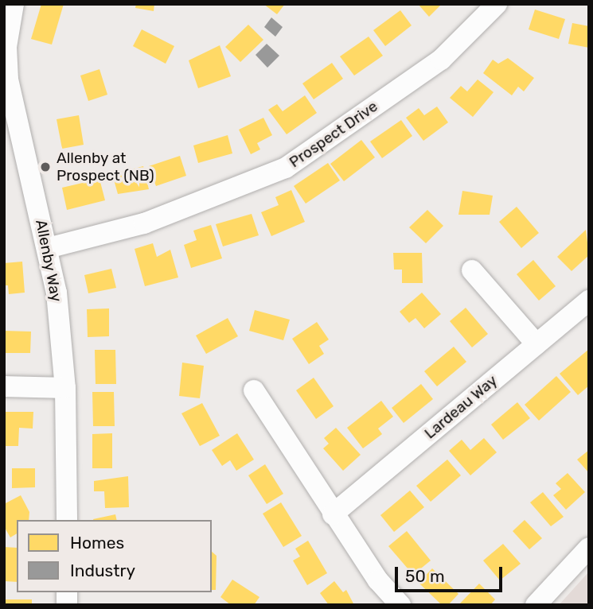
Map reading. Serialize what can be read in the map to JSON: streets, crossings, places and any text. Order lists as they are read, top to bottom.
{
  "streets": {
    "street": ["Prospect Drive", "Allenby Way", "Lardeau Way"]
  },
  "crossings": [
    ["Prospect Drive", "Allenby Way"]
  ],
  "places": ["Allenby at Prospect (NB)"],
  "legend": ["Homes", "Industry"],
  "scale_bar": "50 m"
}
